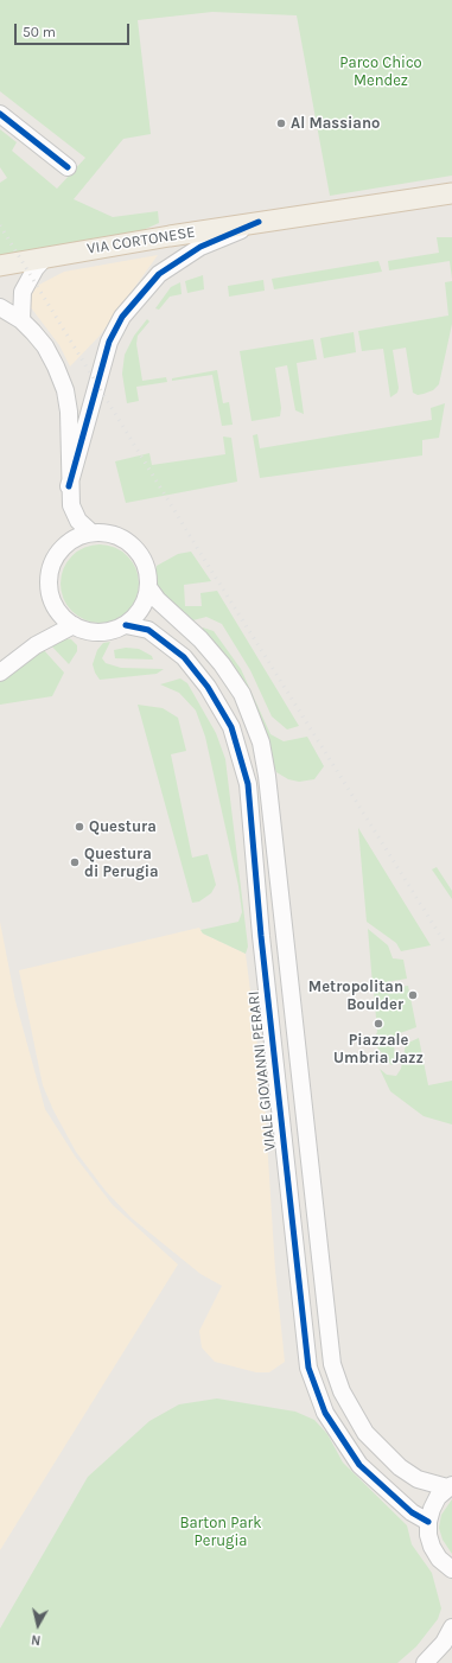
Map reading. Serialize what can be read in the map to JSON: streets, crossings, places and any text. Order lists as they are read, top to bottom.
{
  "streets": {
    "main road": ["VIA CORTONESE"],
    "street": ["VIALE GIOVANNI PERARI"]
  },
  "parks": ["Parco Chico Mendez", "Barton Park Perugia"],
  "places": [
    "Al Massiano",
    "Questura",
    "Questura di Perugia",
    "Metropolitan Boulder",
    "Piazzale Umbria Jazz"
  ],
  "scale_bar": "50 m",
  "north": "bottom"
}
